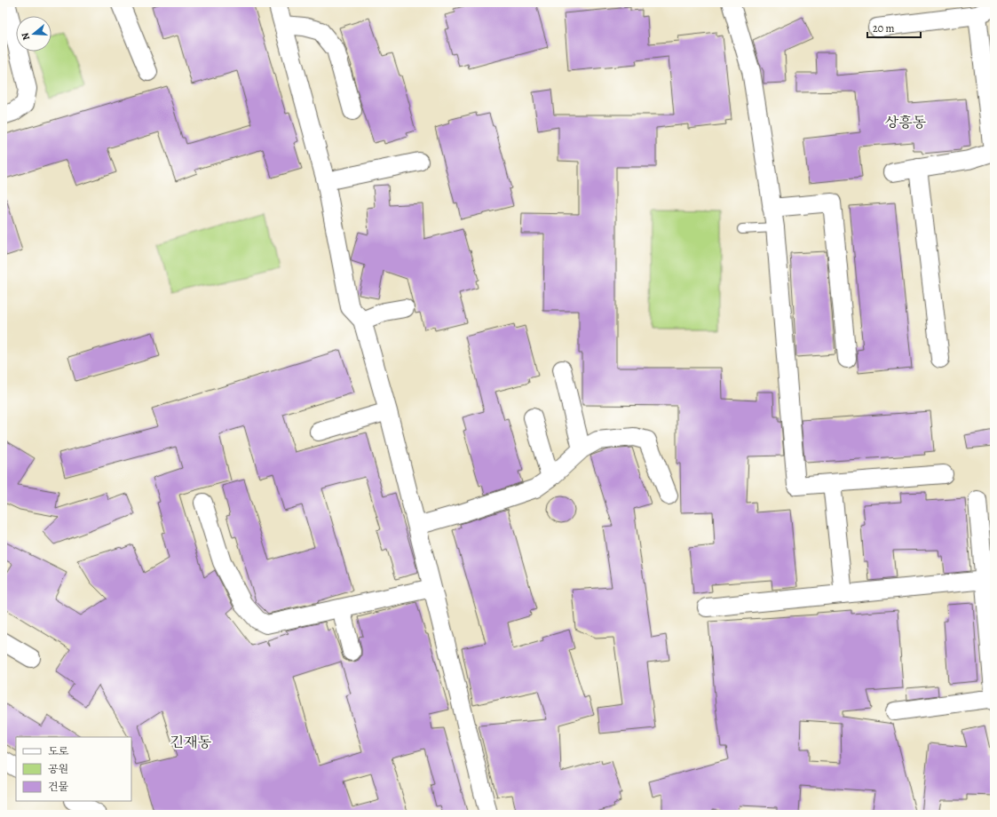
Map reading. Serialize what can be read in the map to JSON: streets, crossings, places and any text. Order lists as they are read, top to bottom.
{
  "districts": ["상흥동", "긴재동"],
  "legend": ["도로", "공원", "건물"],
  "scale_bar": "20 m",
  "north": "left"
}
